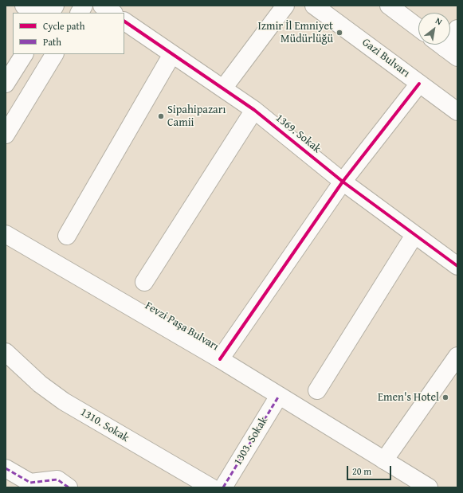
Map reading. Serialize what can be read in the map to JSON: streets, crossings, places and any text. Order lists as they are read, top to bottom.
{
  "streets": {
    "street": [
      "Gazi Bulvarı",
      "1369. Sokak",
      "Fevzi Paşa Bulvarı",
      "1310. Sokak",
      "1303. Sokak"
    ]
  },
  "crossings": [
    ["Fevzi Paşa Bulvarı", "1303. Sokak"]
  ],
  "places": ["Izmir İl Emniyet Müdürlüğü", "Sipahipazarı Camii", "Emen's Hotel"],
  "legend": ["Cycle path", "Path"],
  "scale_bar": "20 m",
  "north": "top right"
}
